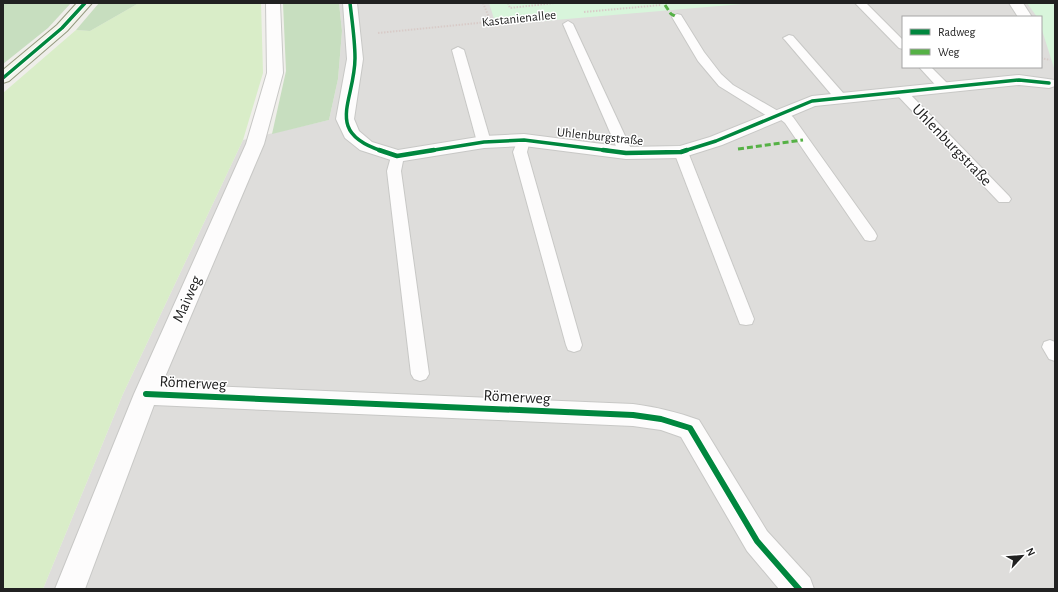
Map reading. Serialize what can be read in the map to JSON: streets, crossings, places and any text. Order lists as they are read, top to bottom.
{
  "streets": {
    "street": ["Uhlenburgstraße", "Maiweg", "Römerweg"],
    "path": ["Kastanienallee"]
  },
  "crossings": [
    ["Kastanienallee", "Uhlenburgstraße"],
    ["Maiweg", "Römerweg"]
  ],
  "legend": ["Radweg", "Weg"],
  "north": "top right"
}
